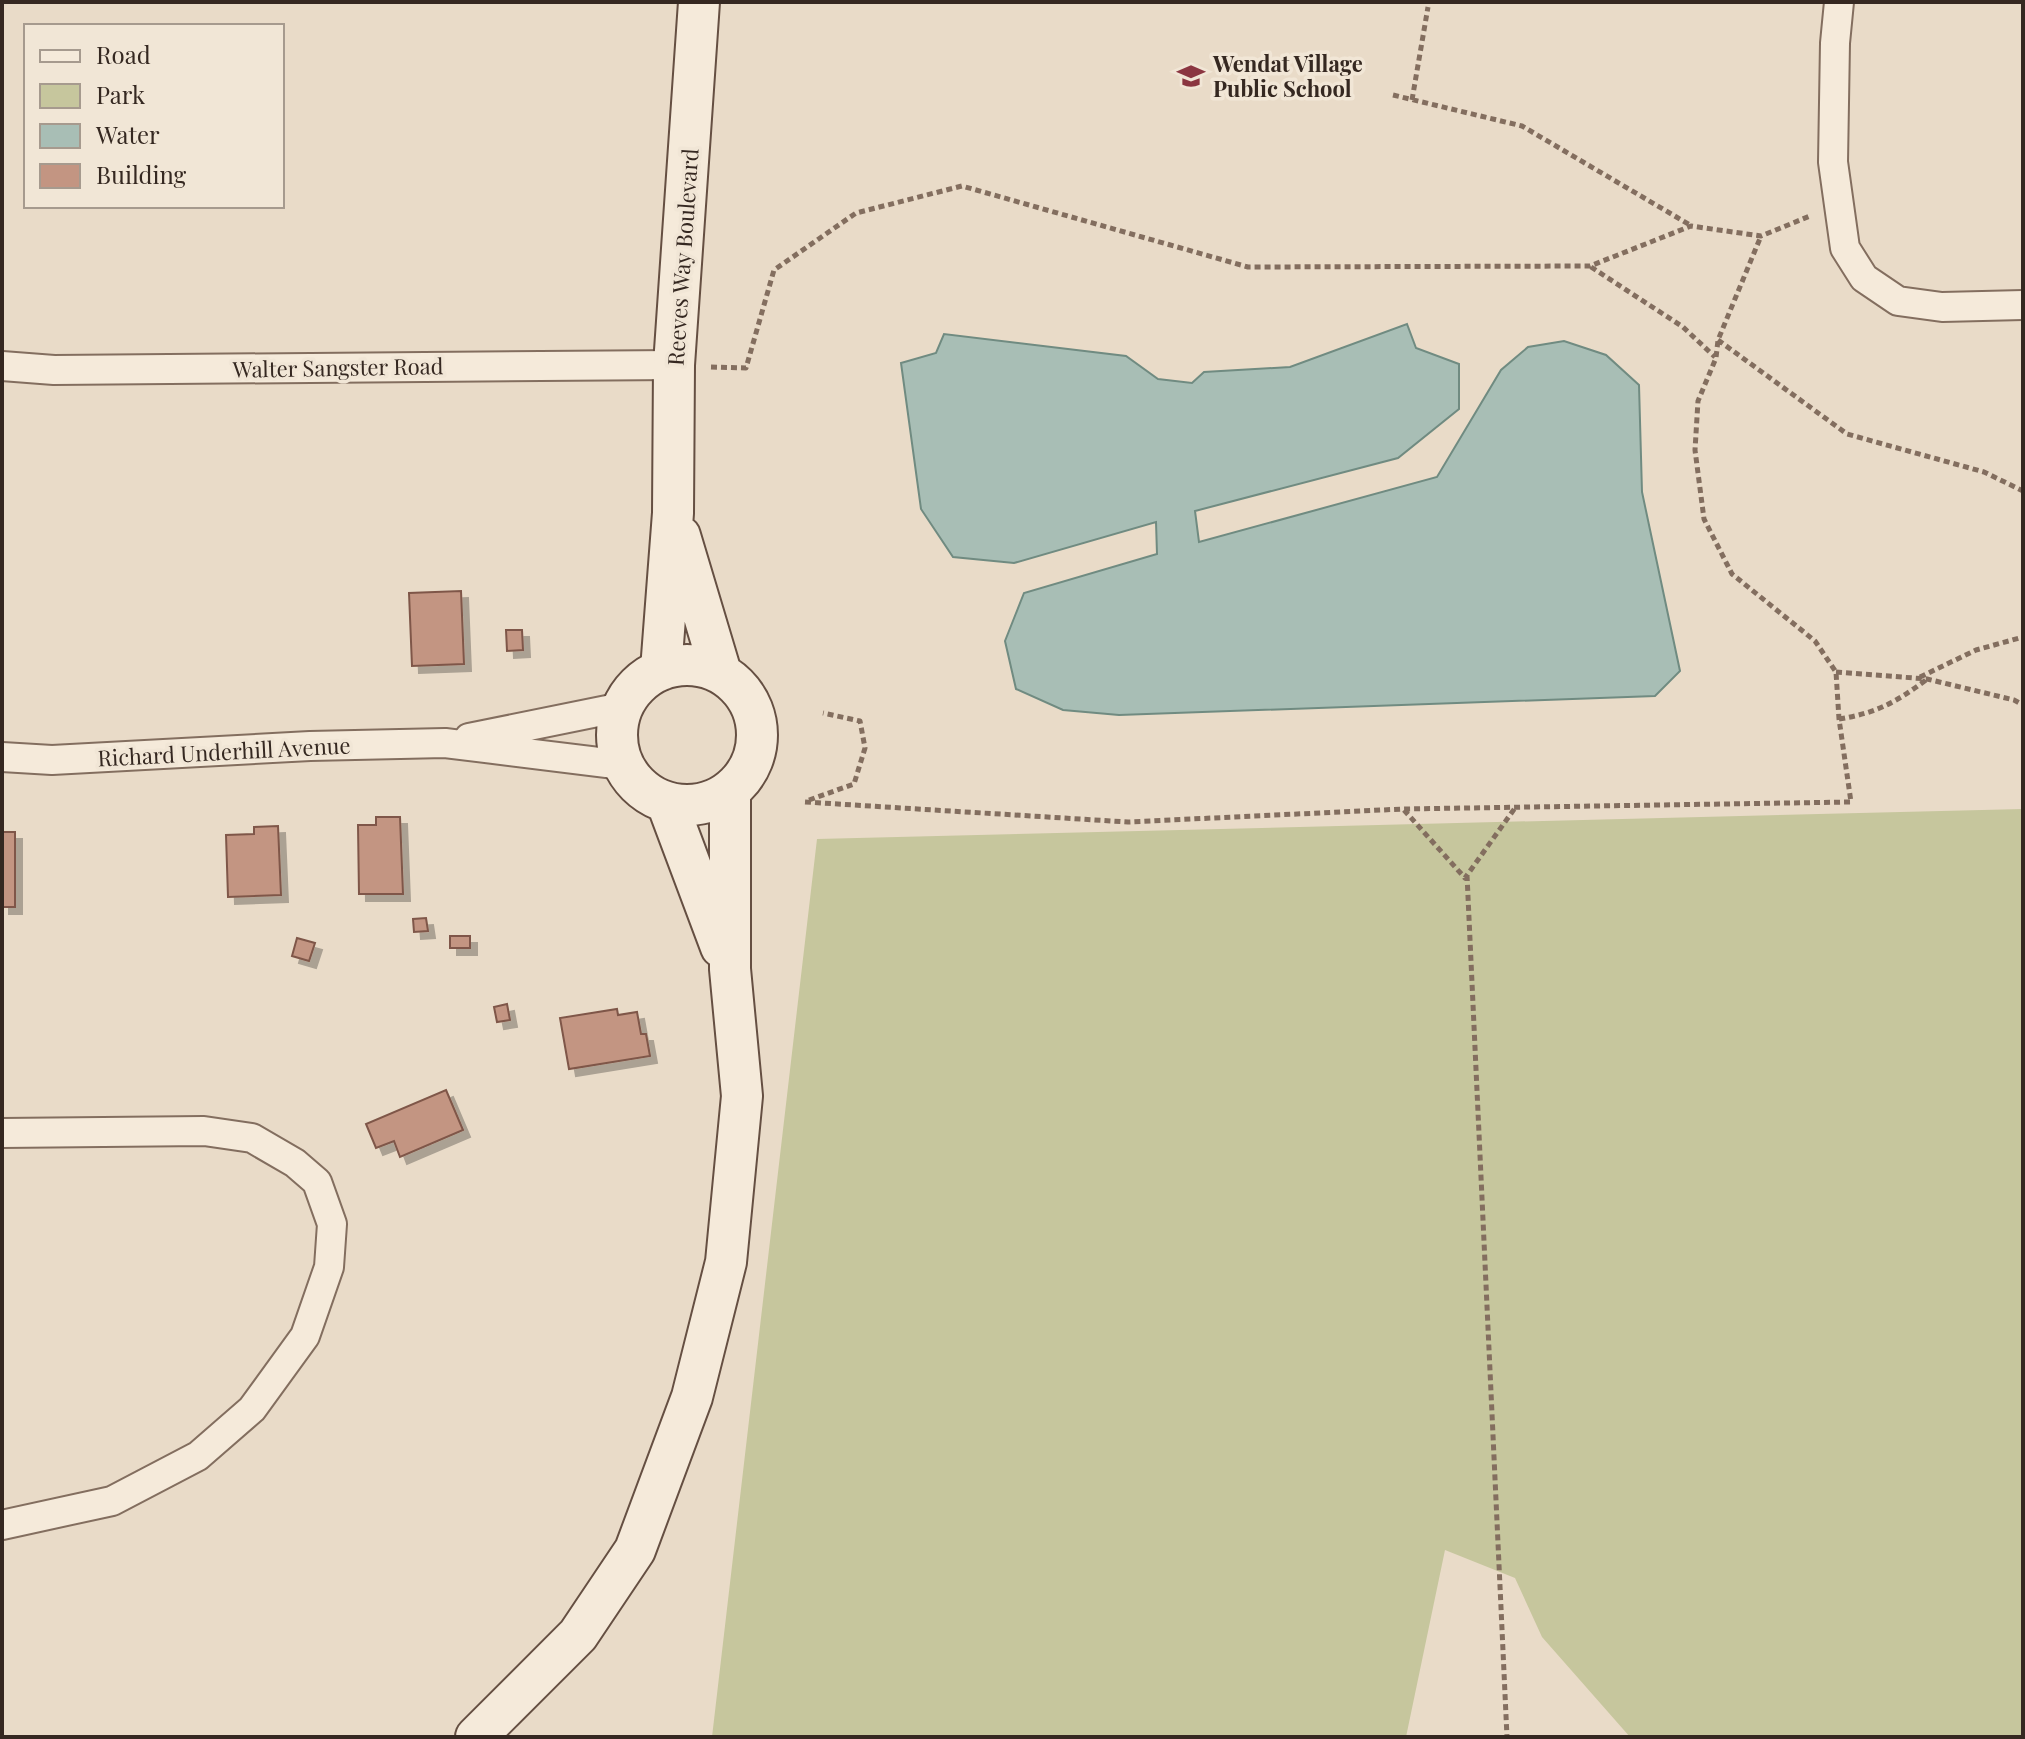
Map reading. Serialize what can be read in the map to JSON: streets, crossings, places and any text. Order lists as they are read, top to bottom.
{
  "streets": {
    "street": ["Reeves Way Boulevard", "Walter Sangster Road", "Richard Underhill Avenue"]
  },
  "crossings": [
    ["Reeves Way Boulevard", "Walter Sangster Road"],
    ["Reeves Way Boulevard", "Richard Underhill Avenue"]
  ],
  "places": {
    "school or university": ["Wendat Village Public School"]
  },
  "legend": [
    "Road",
    "Park",
    "Water",
    "Building"
  ]
}
